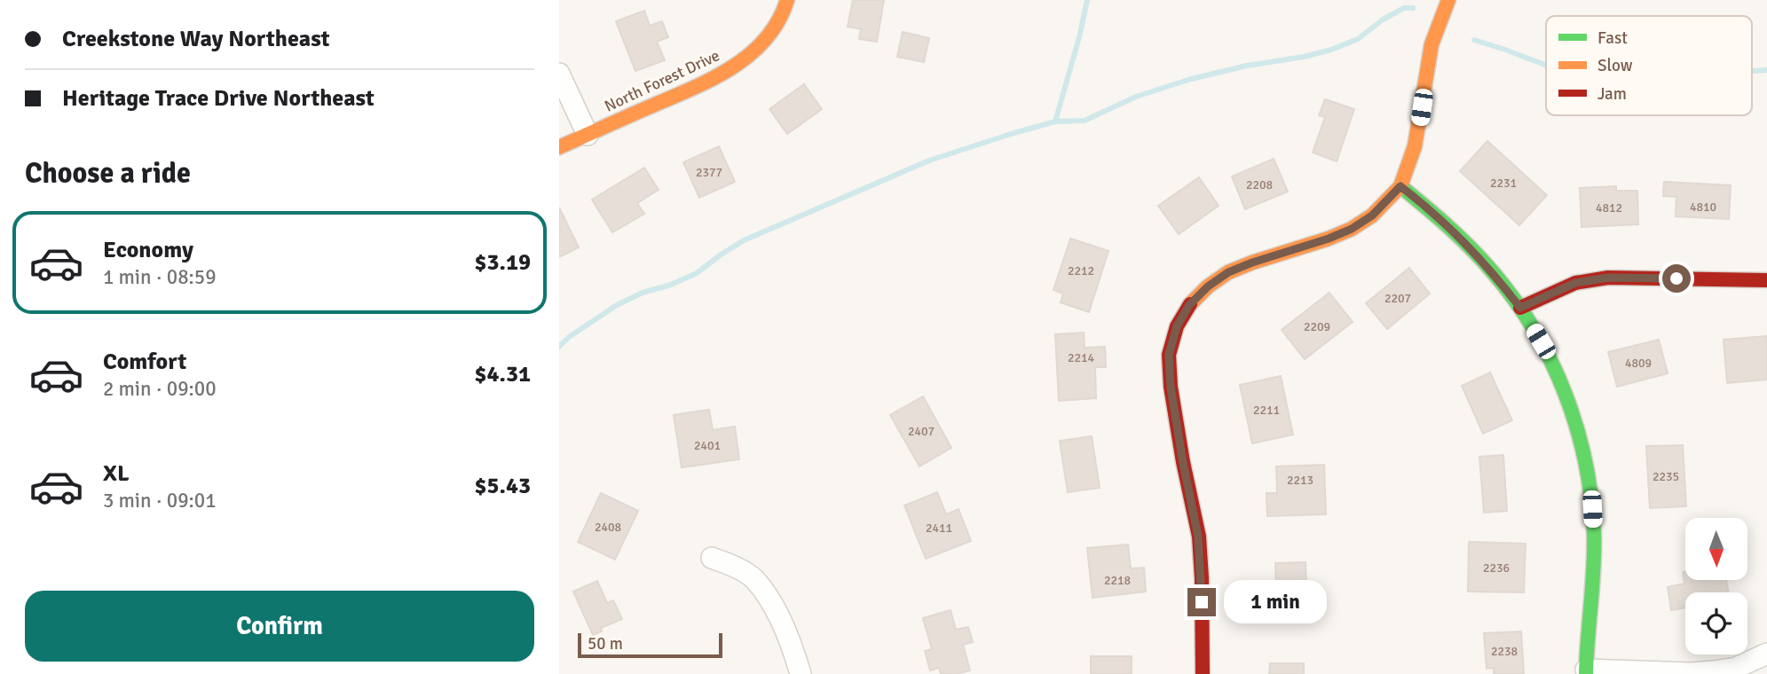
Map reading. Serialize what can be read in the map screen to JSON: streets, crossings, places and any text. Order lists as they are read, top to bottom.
{
  "streets": {
    "street": ["North Forest Drive"]
  },
  "house_numbers": [
    "2377",
    "2231",
    "2208",
    "4810",
    "4812",
    "2212",
    "2207",
    "2209",
    "2214",
    "4809",
    "2211",
    "2407",
    "2401",
    "2235",
    "2213",
    "2408",
    "2411",
    "2236",
    "2218",
    "2238"
  ],
  "legend": ["Fast", "Slow", "Jam"],
  "scale_bar": "50 m",
  "north": "bottom",
  "page": {
    "banner": ["Creekstone Way Northeast", "Heritage Trace Drive Northeast"],
    "heading": "Choose a ride",
    "list": [
      {
        "name": "Economy",
        "note": "1 min · 08:59",
        "value": "$3.19"
      },
      {
        "name": "Comfort",
        "note": "2 min · 09:00",
        "value": "$4.31"
      },
      {
        "name": "XL",
        "note": "3 min · 09:01",
        "value": "$5.43"
      }
    ],
    "buttons": "Confirm",
    "bubble": "1 min",
    "scale": "50 m"
  }
}
